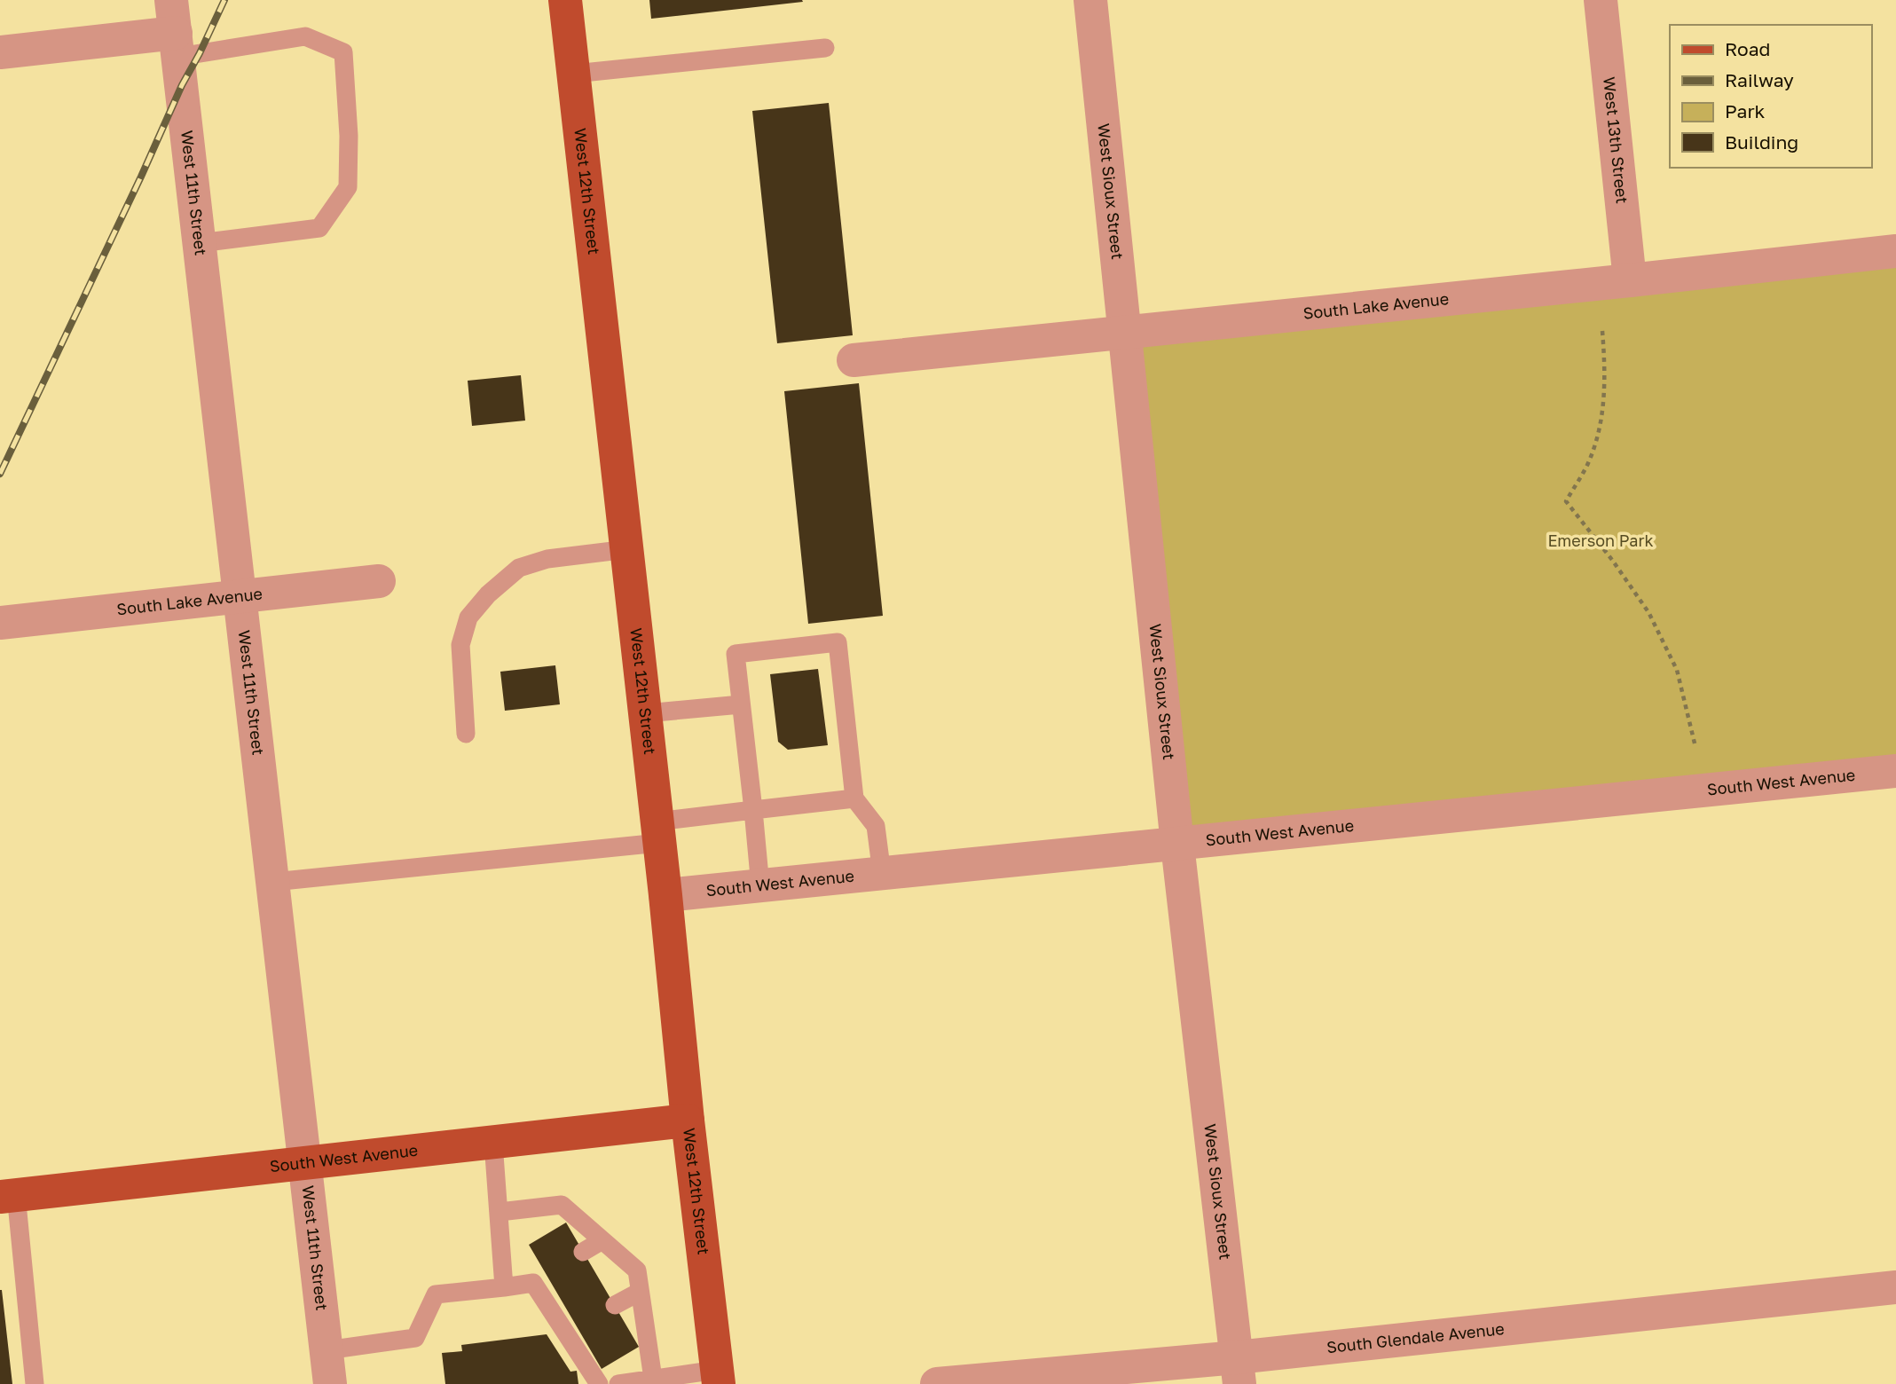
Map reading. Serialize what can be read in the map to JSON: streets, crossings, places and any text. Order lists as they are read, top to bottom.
{
  "streets": {
    "main road": ["West 12th Street", "South West Avenue"],
    "street": [
      "West 13th Street",
      "West Sioux Street",
      "West 11th Street",
      "South Lake Avenue",
      "South Glendale Avenue"
    ]
  },
  "crossings": [
    ["West 13th Street", "South Lake Avenue"],
    ["West 12th Street", "South West Avenue"],
    ["West Sioux Street", "South Lake Avenue"],
    ["West Sioux Street", "South West Avenue"],
    ["West Sioux Street", "South Glendale Avenue"],
    ["West 11th Street", "South Lake Avenue"],
    ["West 11th Street", "South West Avenue"]
  ],
  "parks": ["Emerson Park"],
  "legend": [
    "Road",
    "Railway",
    "Park",
    "Building"
  ]
}
